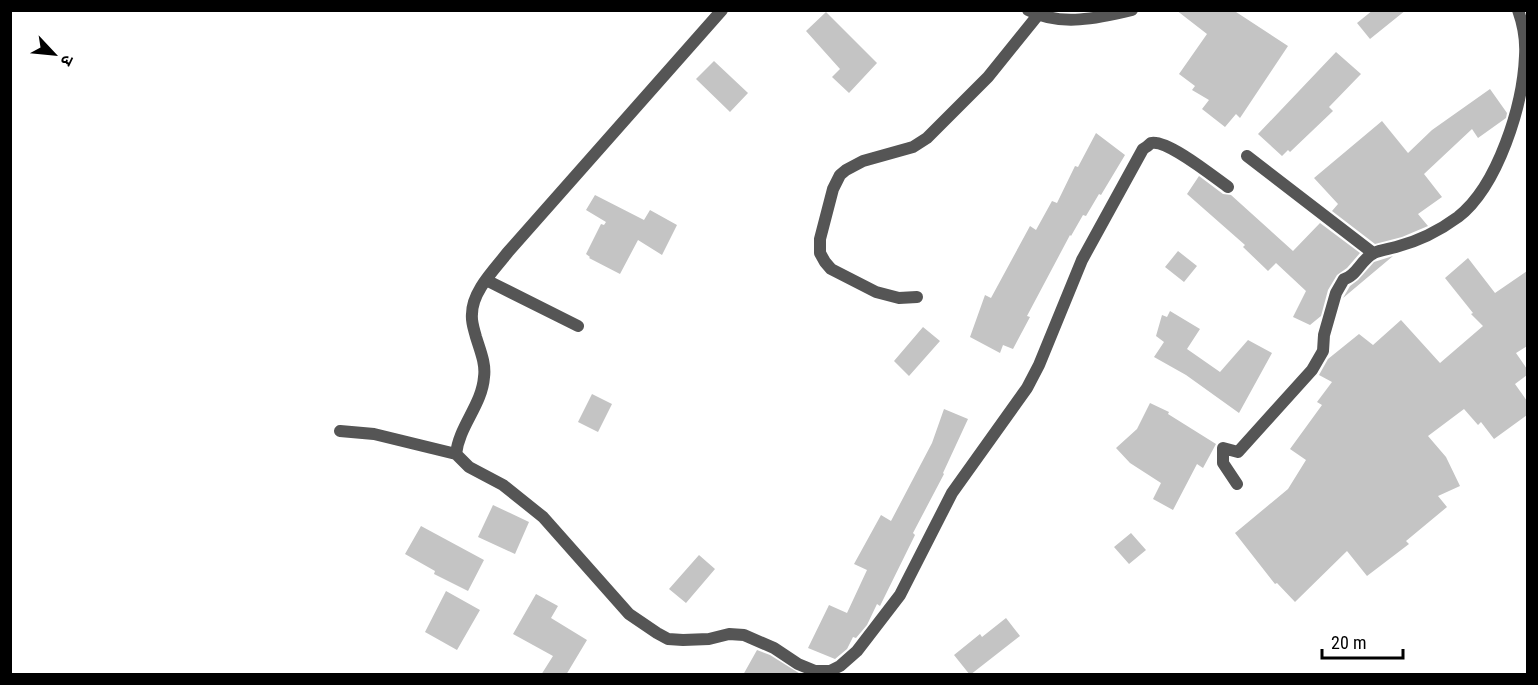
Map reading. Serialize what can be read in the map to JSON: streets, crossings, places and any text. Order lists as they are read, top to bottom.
{
  "scale_bar": "20 m",
  "north": "bottom right"
}
